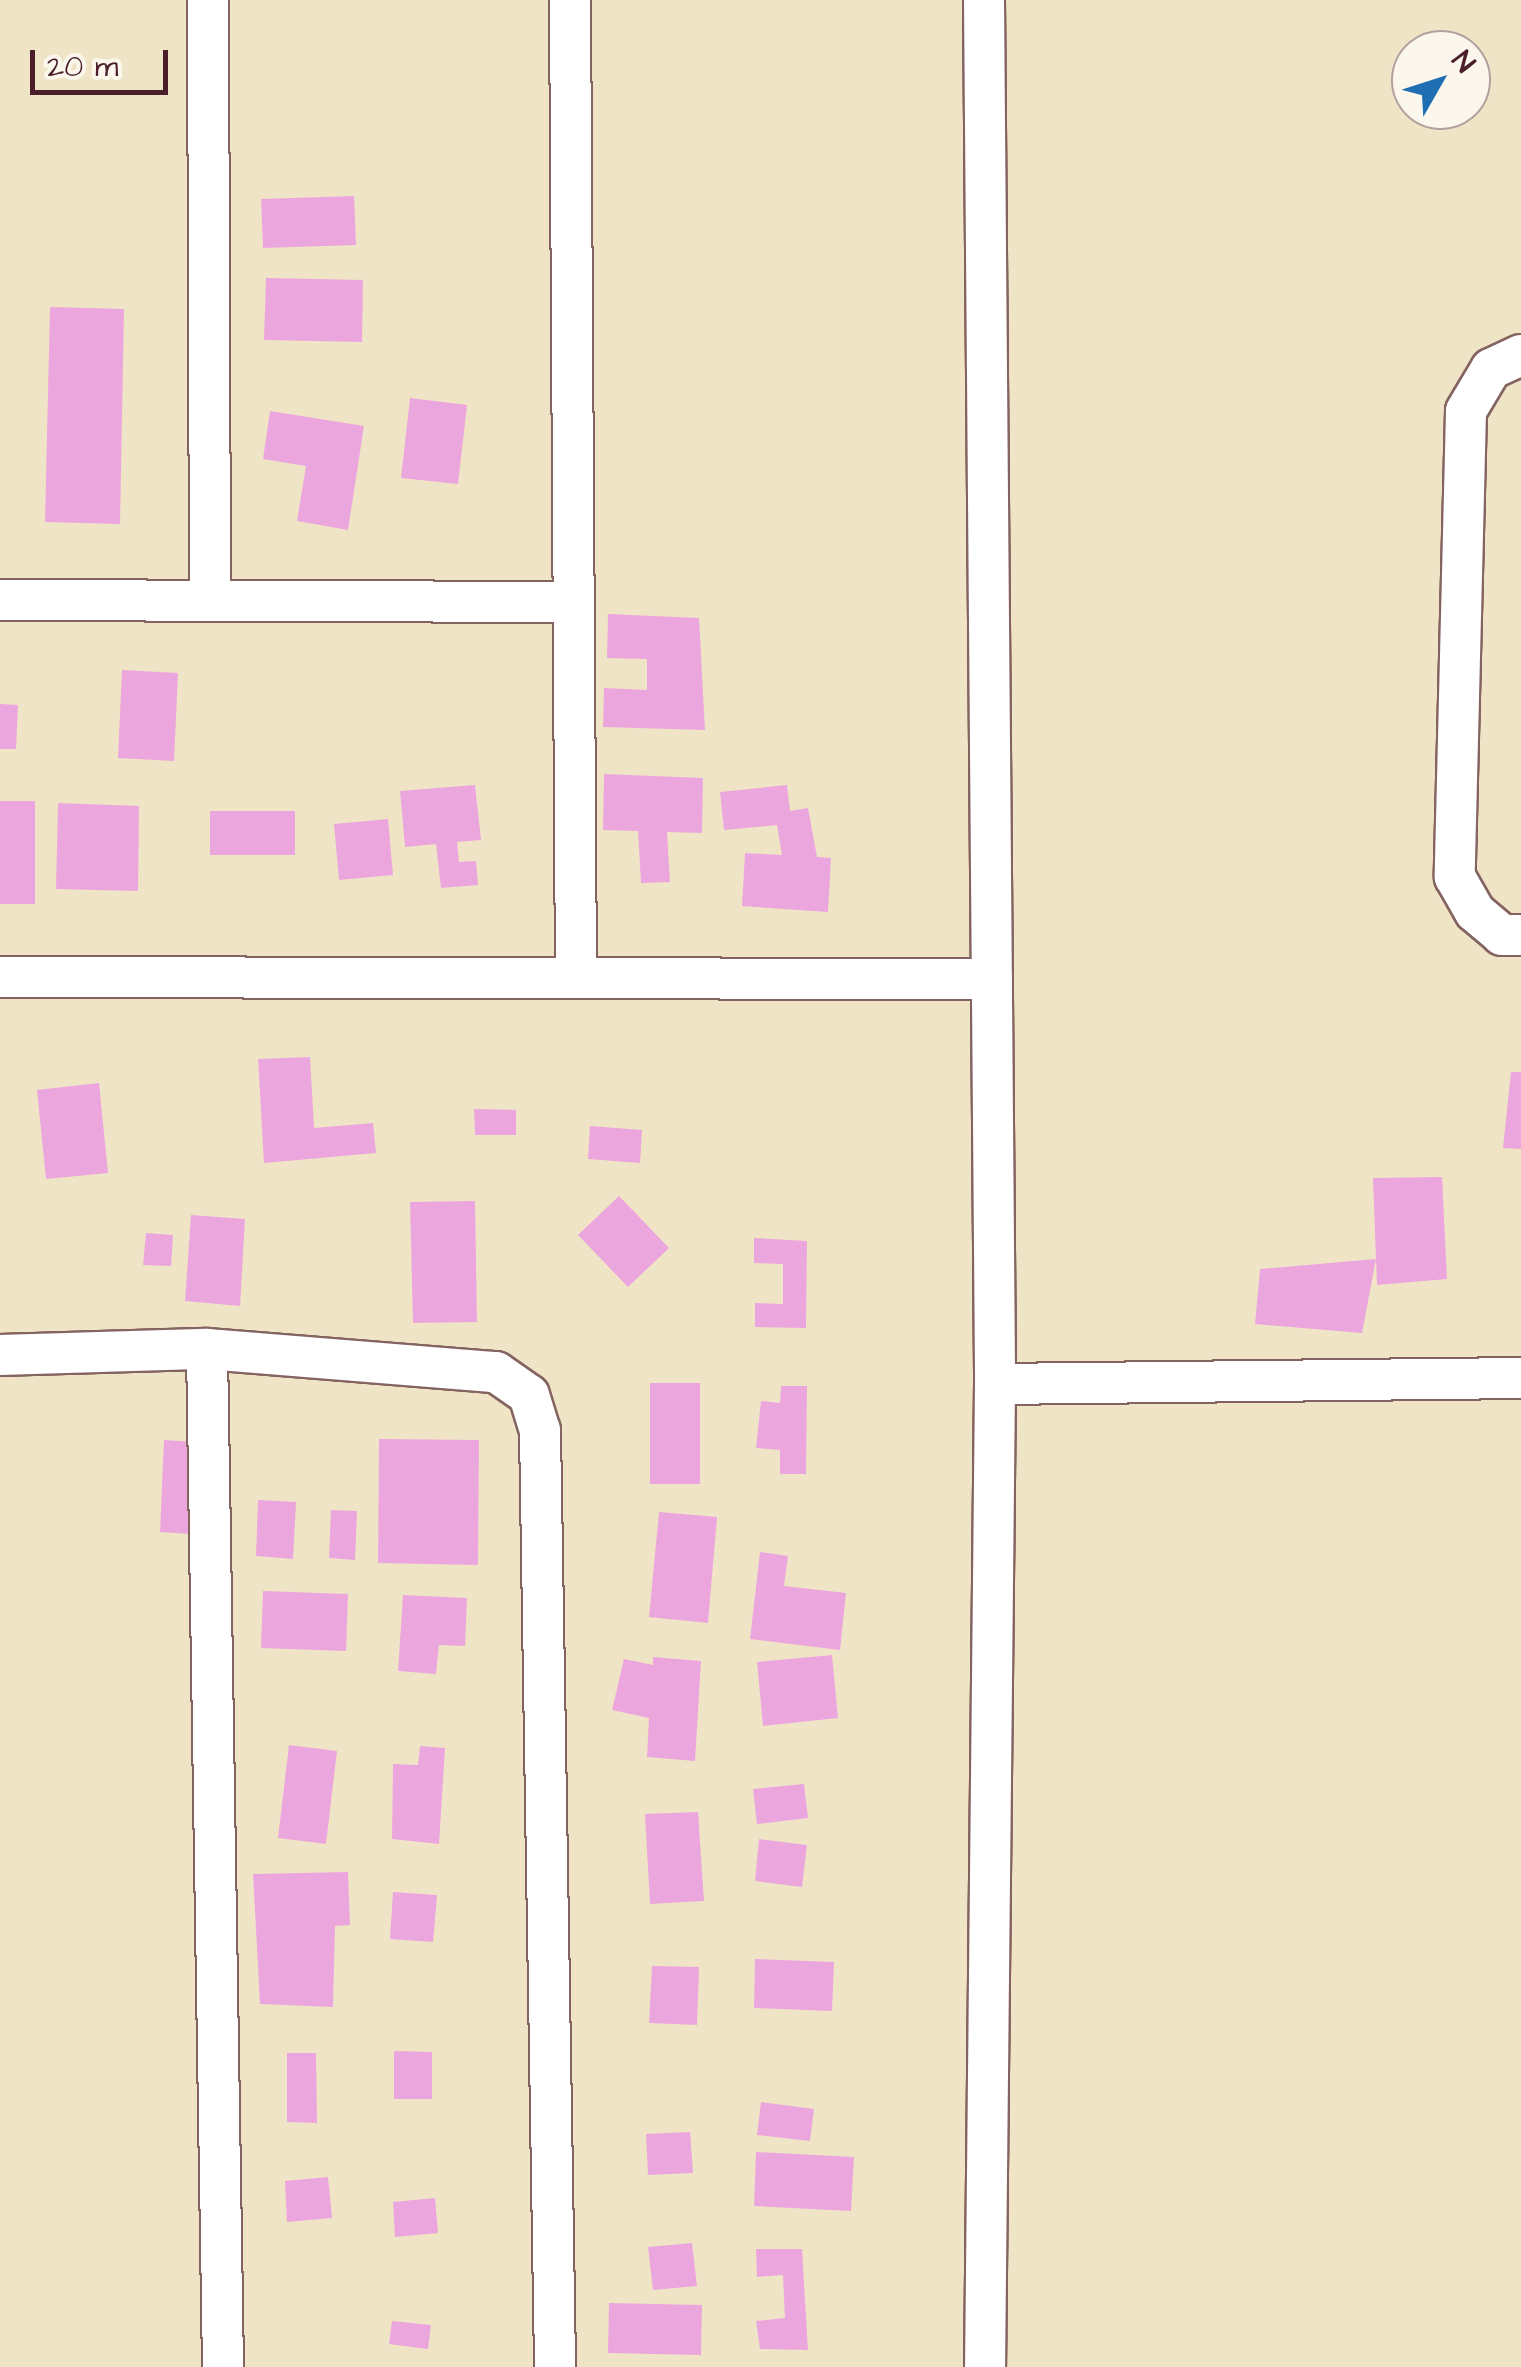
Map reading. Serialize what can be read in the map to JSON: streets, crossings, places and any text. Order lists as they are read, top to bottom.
{
  "scale_bar": "20 m",
  "north": "top right"
}
